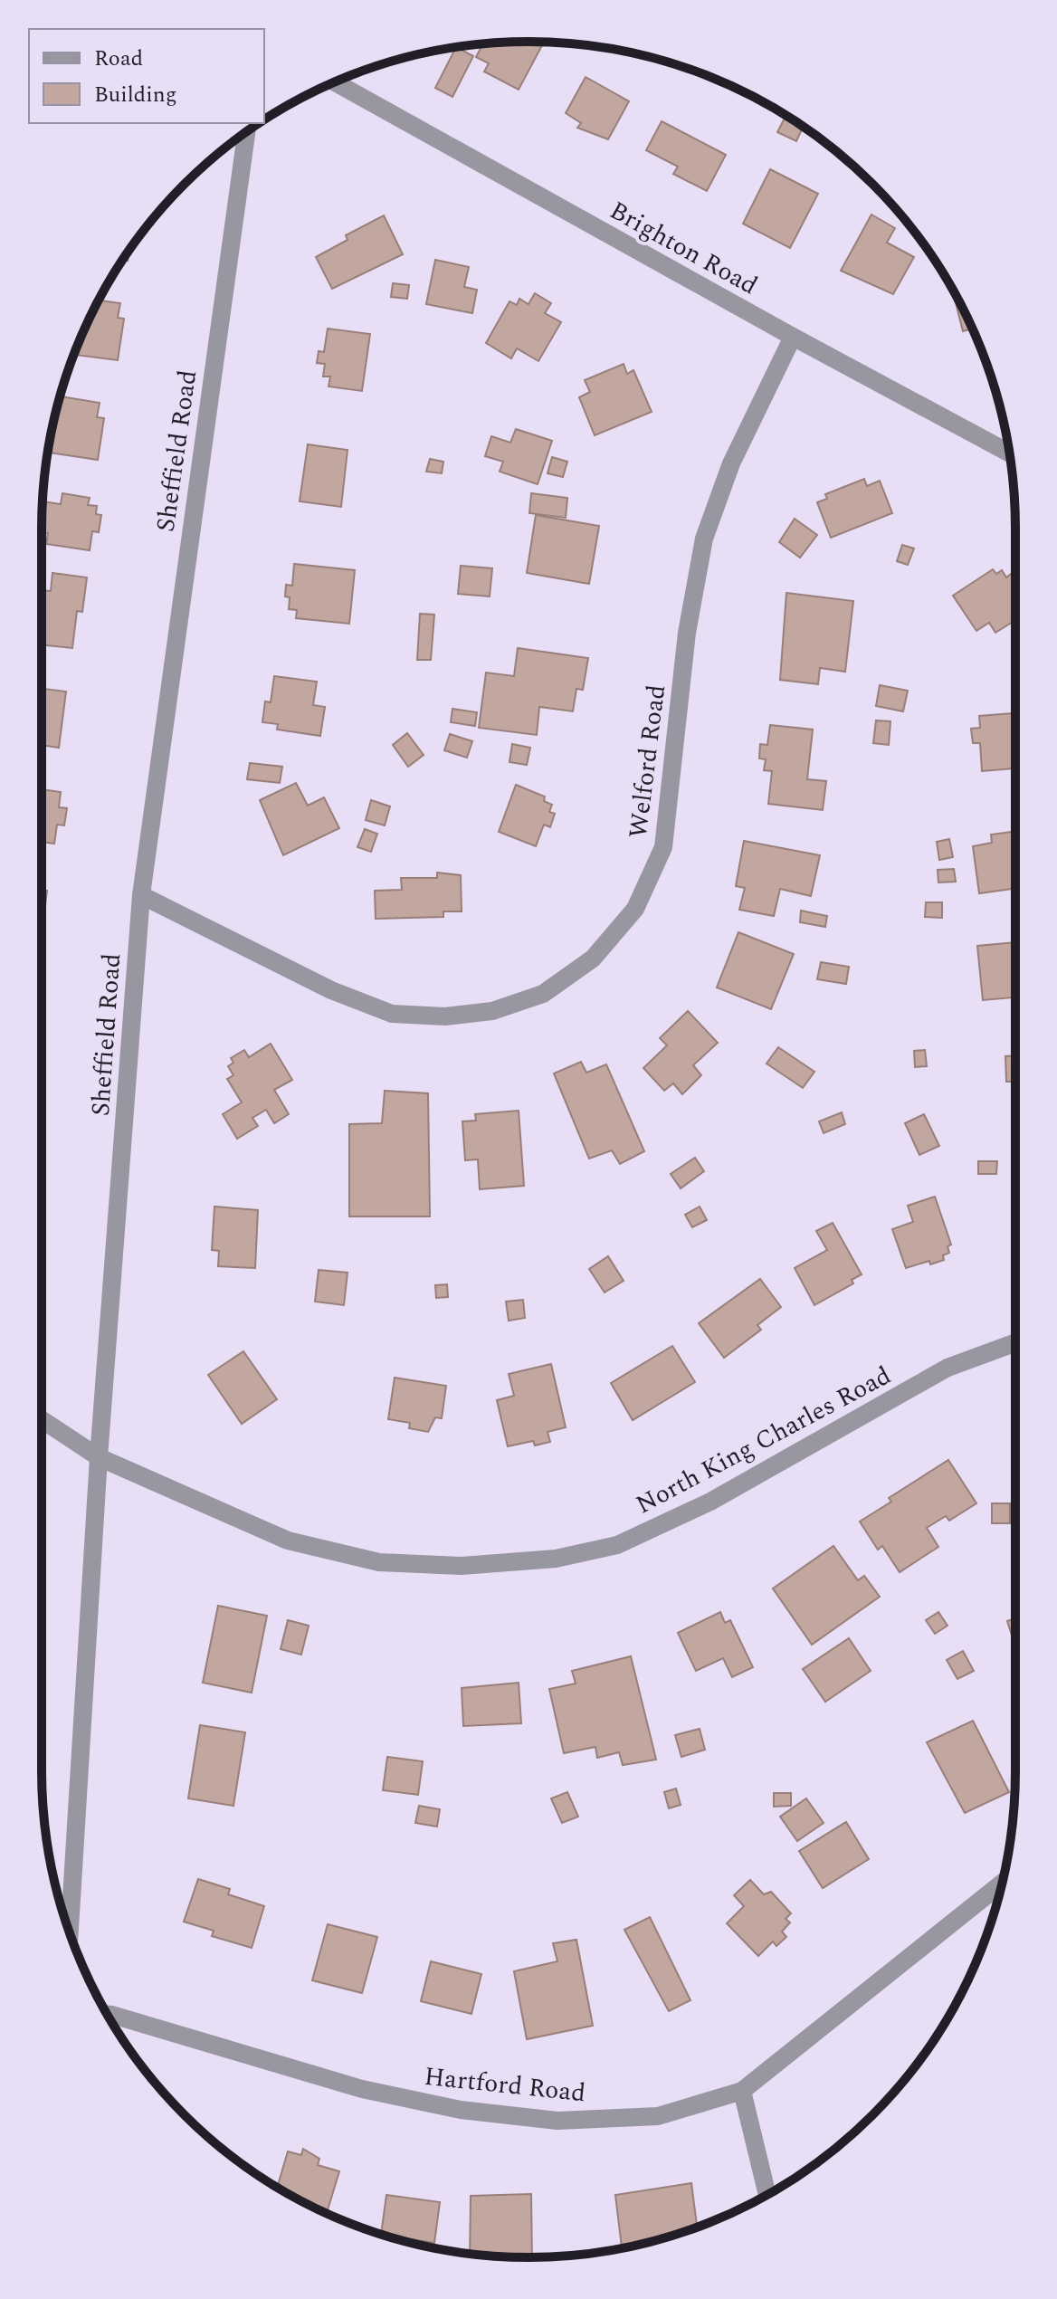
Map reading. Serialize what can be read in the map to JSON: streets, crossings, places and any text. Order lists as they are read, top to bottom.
{
  "streets": {
    "street": [
      "Brighton Road",
      "Sheffield Road",
      "Welford Road",
      "North King Charles Road",
      "Hartford Road"
    ]
  },
  "crossings": [
    ["Brighton Road", "Welford Road"],
    ["Sheffield Road", "Welford Road"],
    ["Sheffield Road", "North King Charles Road"]
  ],
  "legend": ["Road", "Building"]
}
